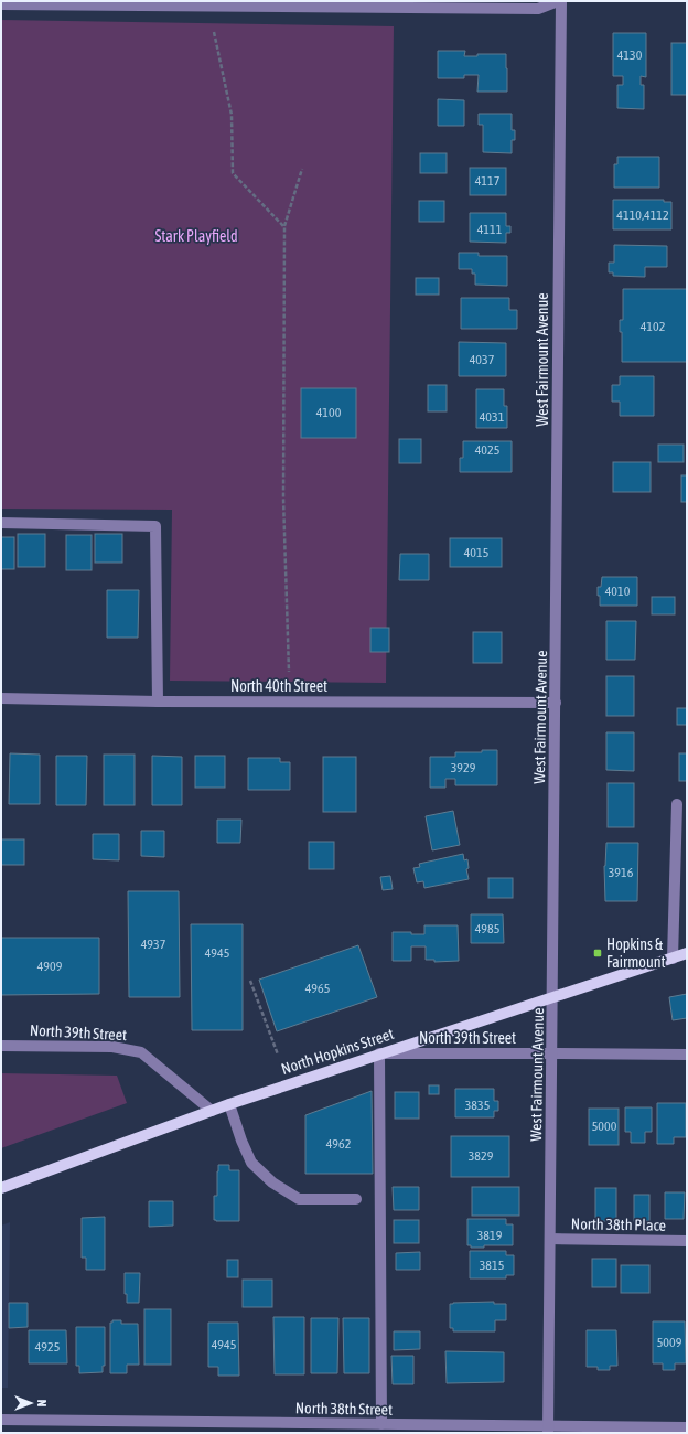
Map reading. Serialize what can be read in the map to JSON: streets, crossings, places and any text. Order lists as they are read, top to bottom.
{
  "streets": {
    "main road": ["North Hopkins Street"],
    "street": [
      "West Fairmount Avenue",
      "North 40th Street",
      "North 39th Street",
      "North 38th Place",
      "North 38th Street"
    ]
  },
  "crossings": [
    ["West Fairmount Avenue", "North 40th Street"],
    ["West Fairmount Avenue", "North 39th Street"],
    ["West Fairmount Avenue", "North Hopkins Street"],
    ["West Fairmount Avenue", "North 38th Place"],
    ["West Fairmount Avenue", "North 38th Street"],
    ["North 39th Street", "North Hopkins Street"]
  ],
  "parks": ["Stark Playfield"],
  "places": {
    "transit": ["Hopkins & Fairmount"]
  },
  "house_numbers": [
    "4130",
    "4117",
    "4110,4112",
    "4111",
    "4102",
    "4037",
    "4100",
    "4031",
    "4025",
    "4015",
    "4010",
    "3929",
    "3916",
    "4985",
    "4937",
    "4945",
    "4909",
    "4965",
    "3835",
    "5000",
    "4962",
    "3829",
    "3819",
    "3815",
    "5009",
    "4945",
    "4925"
  ],
  "north": "right"
}
